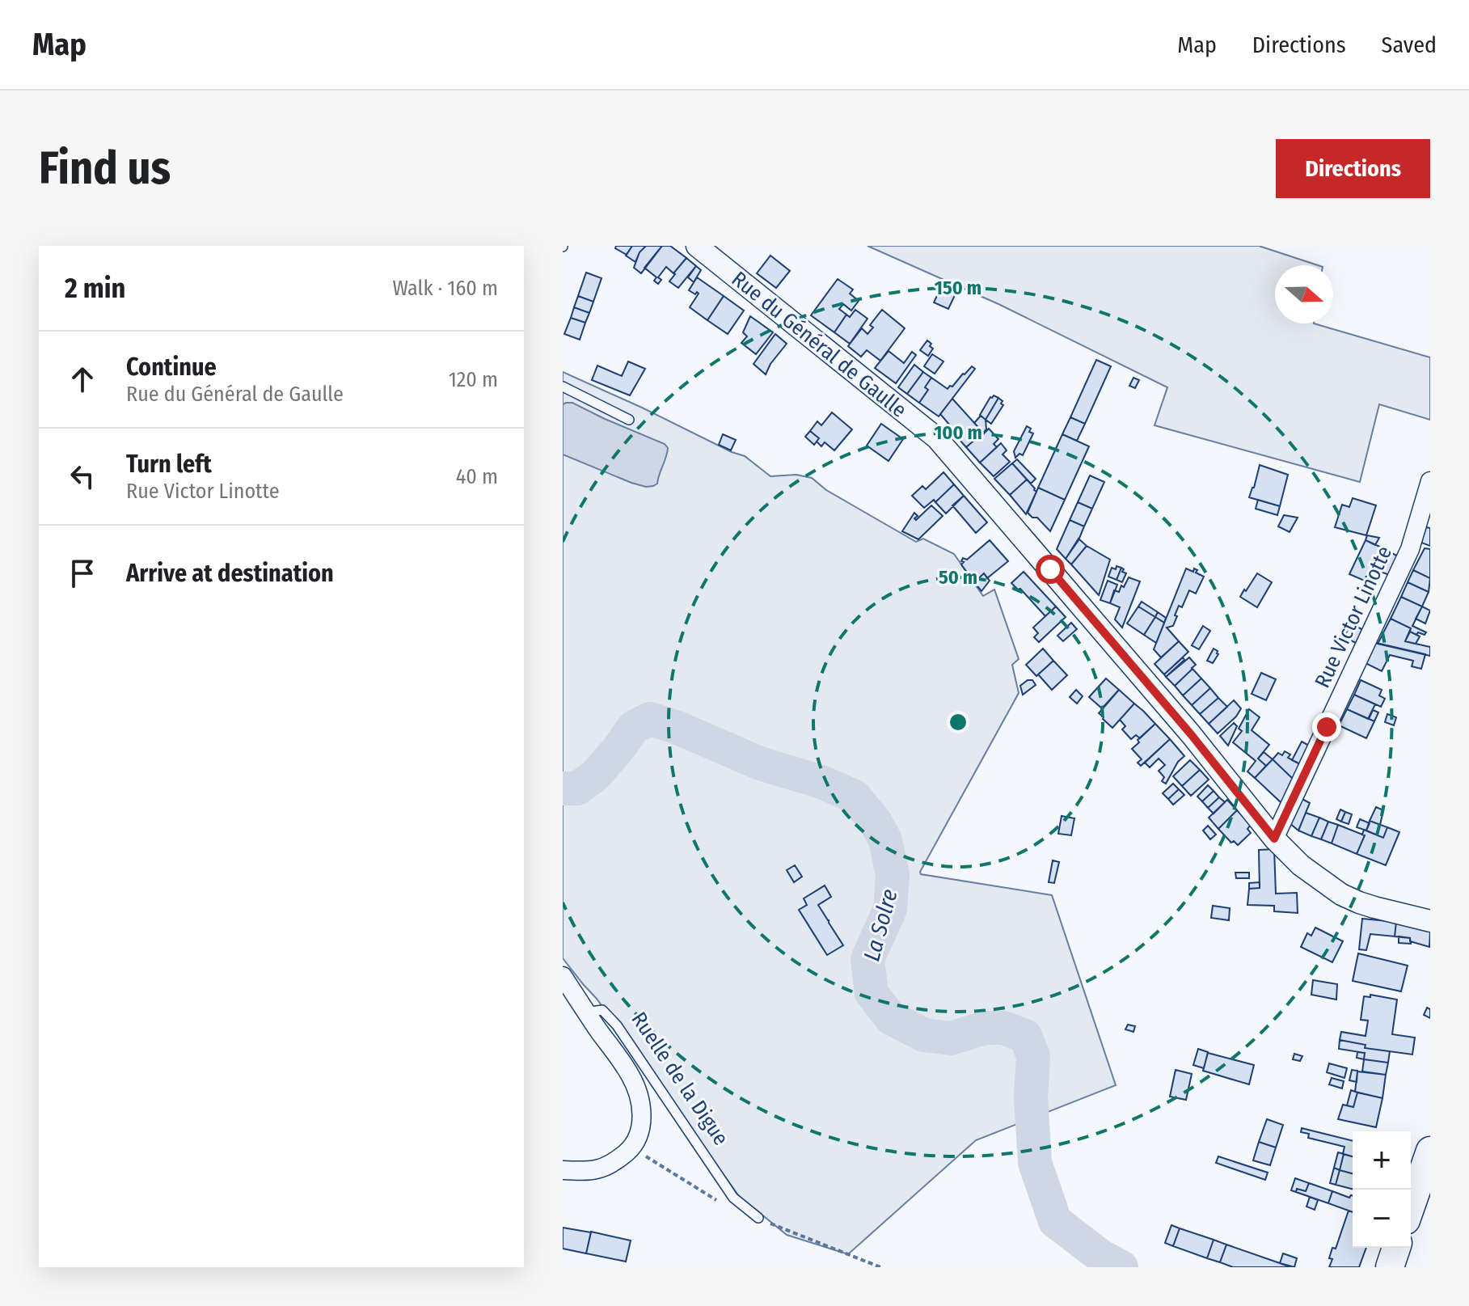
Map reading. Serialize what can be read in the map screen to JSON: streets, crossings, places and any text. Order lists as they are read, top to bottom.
{
  "streets": {
    "street": ["Rue du Général de Gaulle", "Rue Victor Linotte"],
    "lane": ["Ruelle de la Digue"]
  },
  "crossings": [
    ["Rue du Général de Gaulle", "Rue Victor Linotte"]
  ],
  "water": ["La Solre"],
  "north": "right",
  "page": {
    "header": "Map",
    "nav": ["Map", "Directions", "Saved"],
    "buttons": "Directions",
    "title": "Find us",
    "heading": ["2 min", "Walk · 160 m"],
    "list": [
      ["Continue", "Rue du Général de Gaulle", "120 m"],
      ["Turn left", "Rue Victor Linotte", "40 m"],
      "Arrive at destination"
    ],
    "map_buttons": ["+", "−"]
  },
  "rings": ["150 m", "100 m", "50 m"]
}
